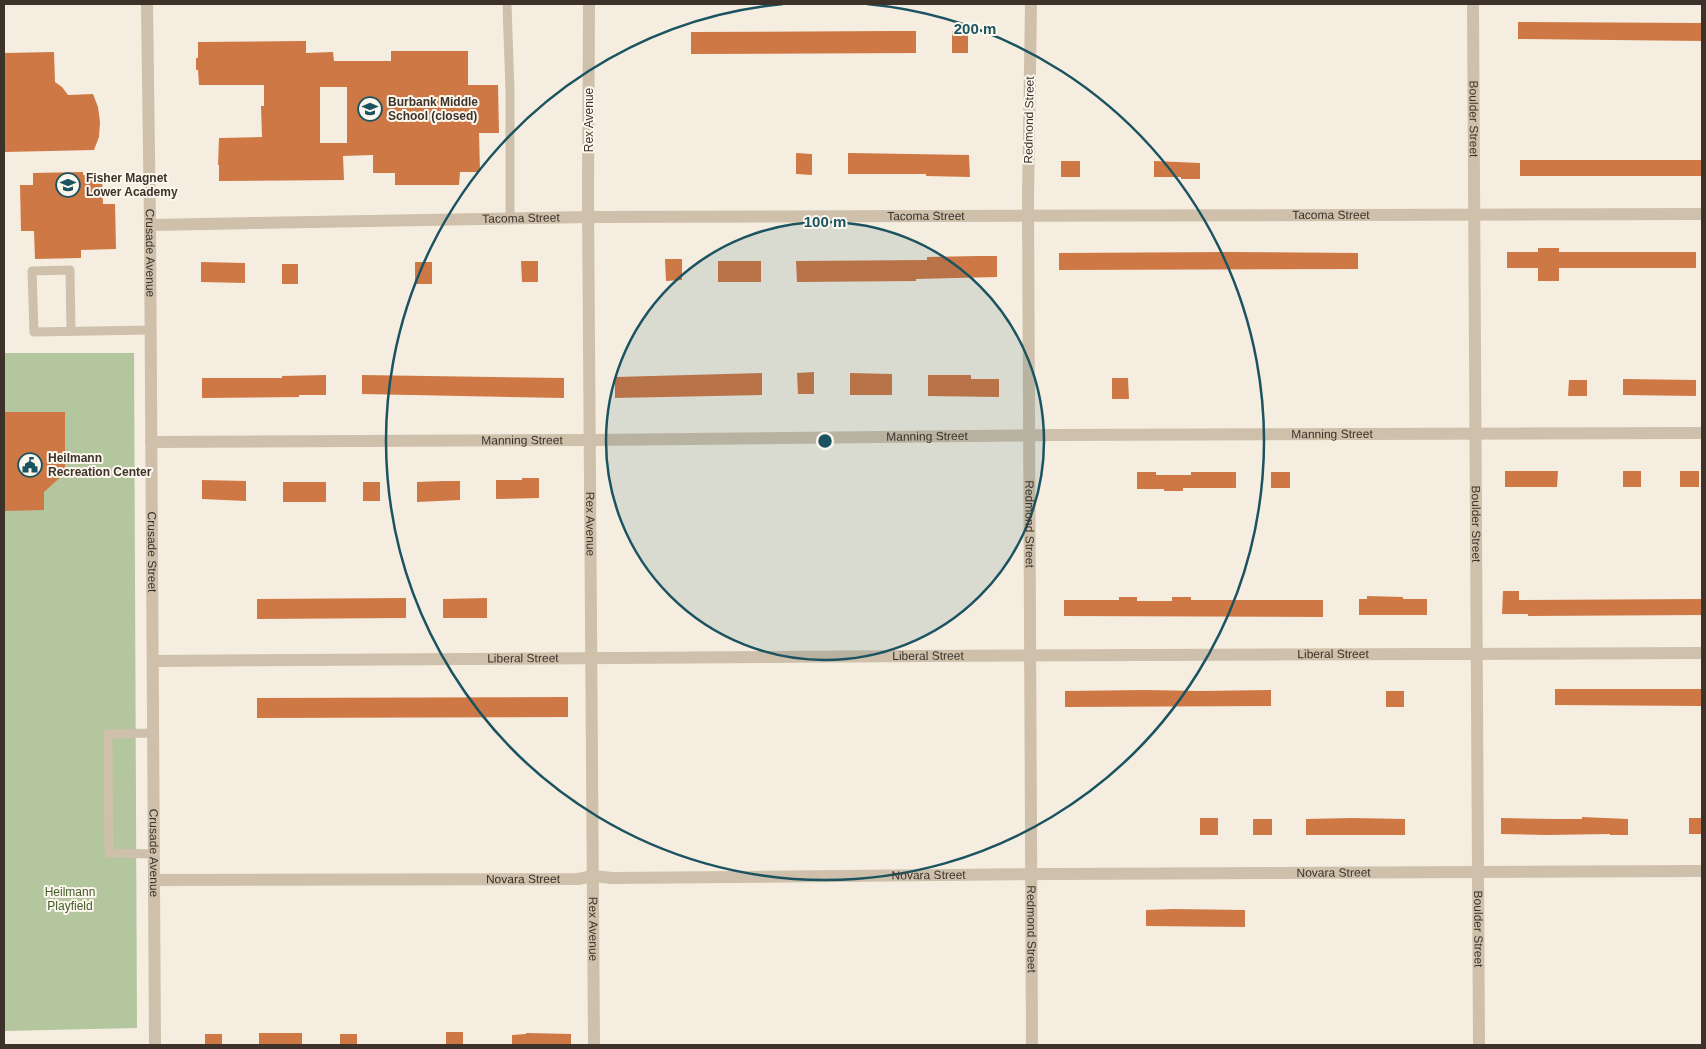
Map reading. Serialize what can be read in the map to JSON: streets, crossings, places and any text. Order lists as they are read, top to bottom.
{
  "streets": {
    "street": [
      "Rex Avenue",
      "Redmond Street",
      "Boulder Street",
      "Tacoma Street",
      "Crusade Avenue",
      "Manning Street",
      "Crusade Street",
      "Liberal Street",
      "Novara Street"
    ]
  },
  "crossings": [
    ["Rex Avenue", "Tacoma Street"],
    ["Rex Avenue", "Manning Street"],
    ["Rex Avenue", "Liberal Street"],
    ["Rex Avenue", "Novara Street"],
    ["Redmond Street", "Tacoma Street"],
    ["Redmond Street", "Manning Street"],
    ["Redmond Street", "Liberal Street"],
    ["Redmond Street", "Novara Street"],
    ["Boulder Street", "Tacoma Street"],
    ["Boulder Street", "Manning Street"],
    ["Boulder Street", "Liberal Street"],
    ["Boulder Street", "Novara Street"],
    ["Tacoma Street", "Crusade Avenue"],
    ["Crusade Avenue", "Manning Street"],
    ["Crusade Avenue", "Crusade Street"],
    ["Crusade Avenue", "Liberal Street"],
    ["Crusade Avenue", "Novara Street"],
    ["Manning Street", "Crusade Street"],
    ["Crusade Street", "Liberal Street"]
  ],
  "parks": ["Heilmann Playfield"],
  "places": {
    "school or university": ["Burbank Middle School (closed)", "Fisher Magnet Lower Academy"],
    "public building": ["Heilmann Recreation Center"]
  },
  "rings": ["200 m", "100 m"]
}
